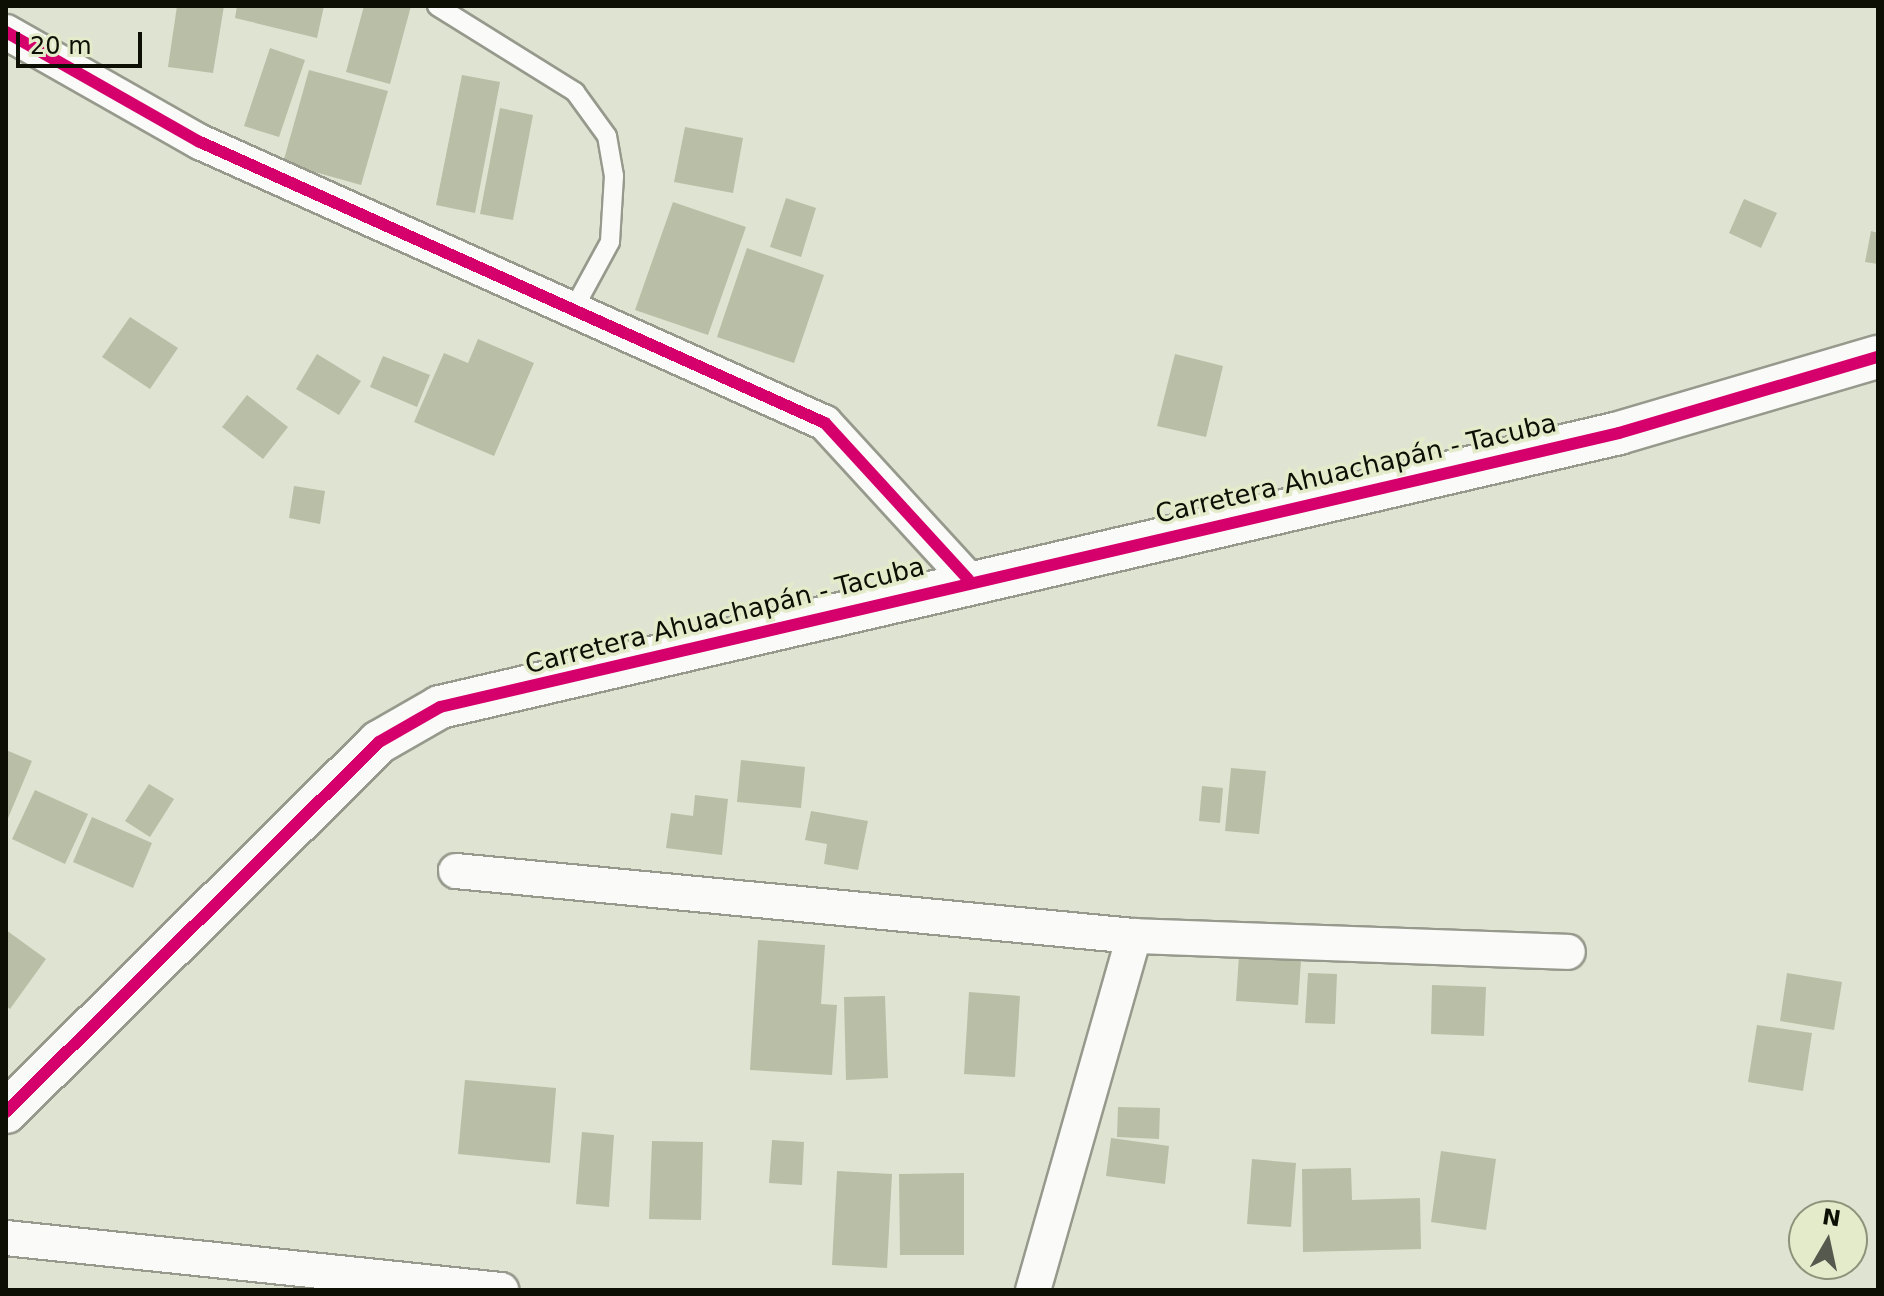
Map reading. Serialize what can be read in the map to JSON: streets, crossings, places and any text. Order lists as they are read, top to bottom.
{
  "streets": {
    "street": ["Carretera Ahuachapán - Tacuba"]
  },
  "scale_bar": "20 m",
  "north": "top"
}
